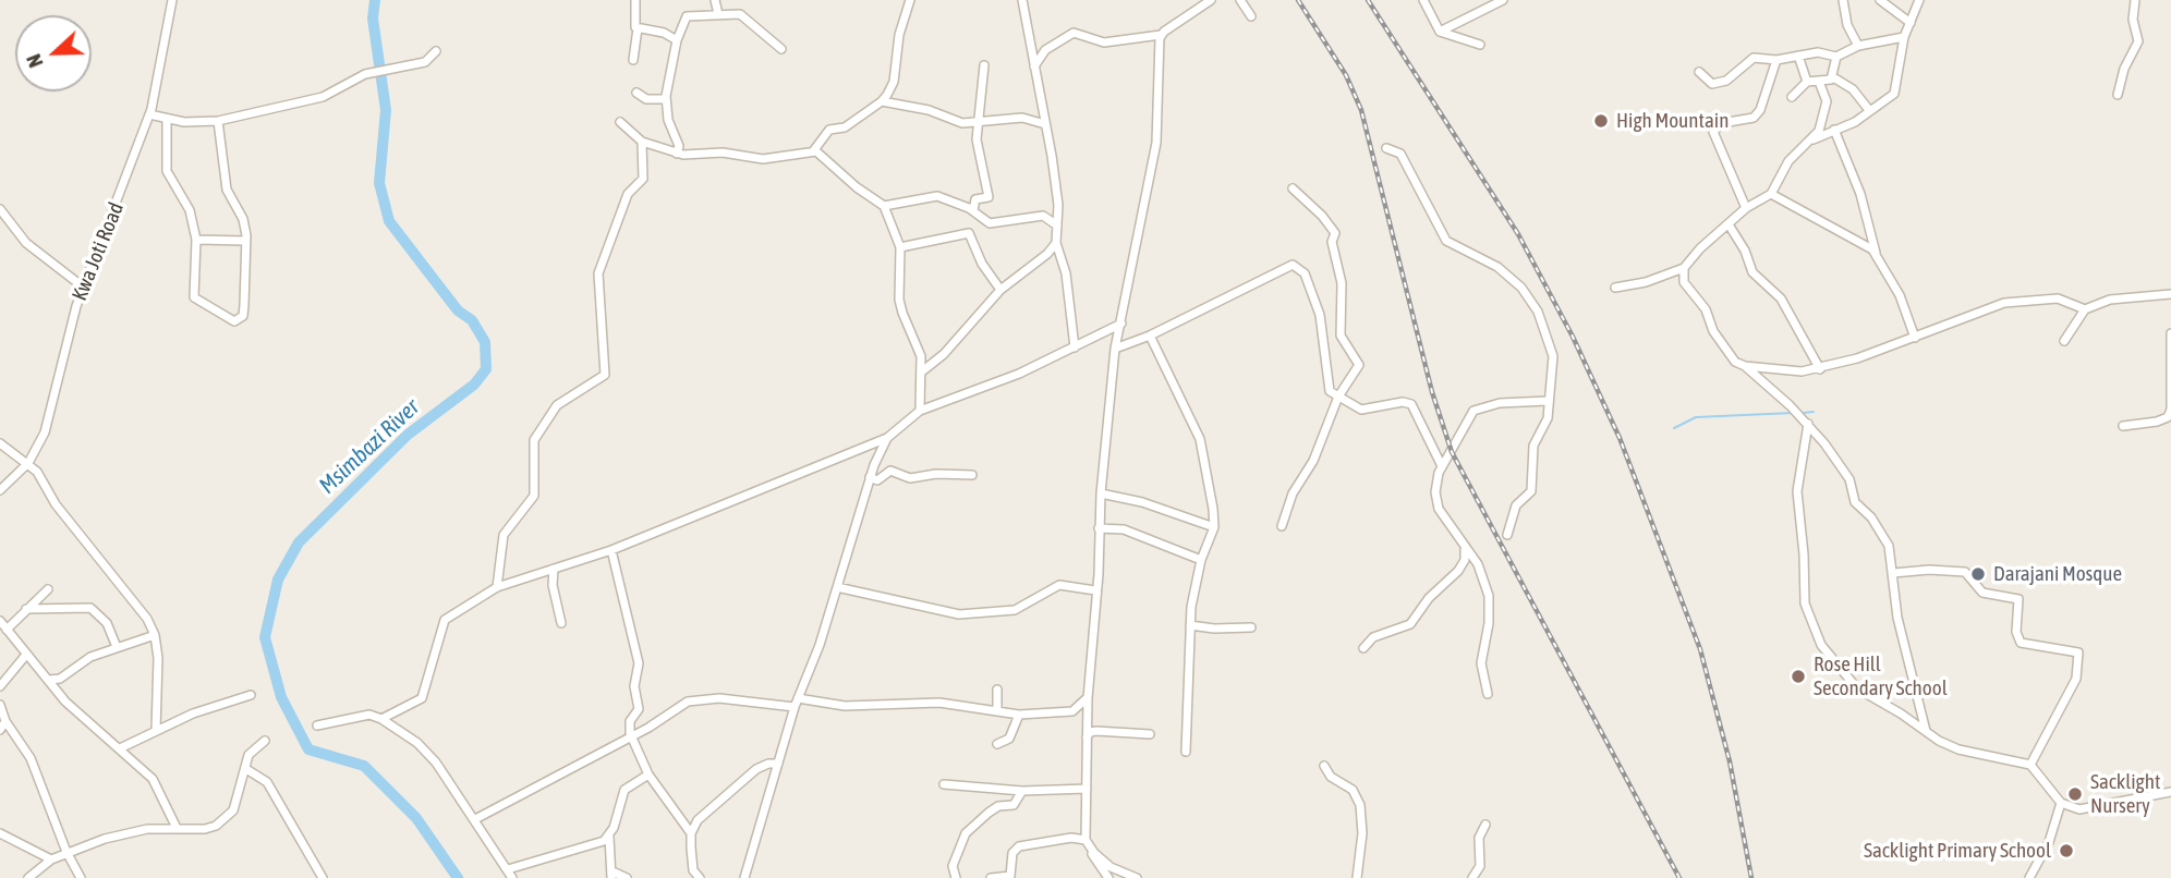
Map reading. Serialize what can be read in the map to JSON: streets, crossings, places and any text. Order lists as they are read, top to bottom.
{
  "streets": {
    "street": ["Kwa Joti Road"]
  },
  "water": ["Msimbazi River"],
  "places": [
    "High Mountain",
    "Darajani Mosque",
    "Rose Hill Secondary School",
    "Sacklight Nursery",
    "Sacklight Primary School"
  ],
  "north": "left"
}
